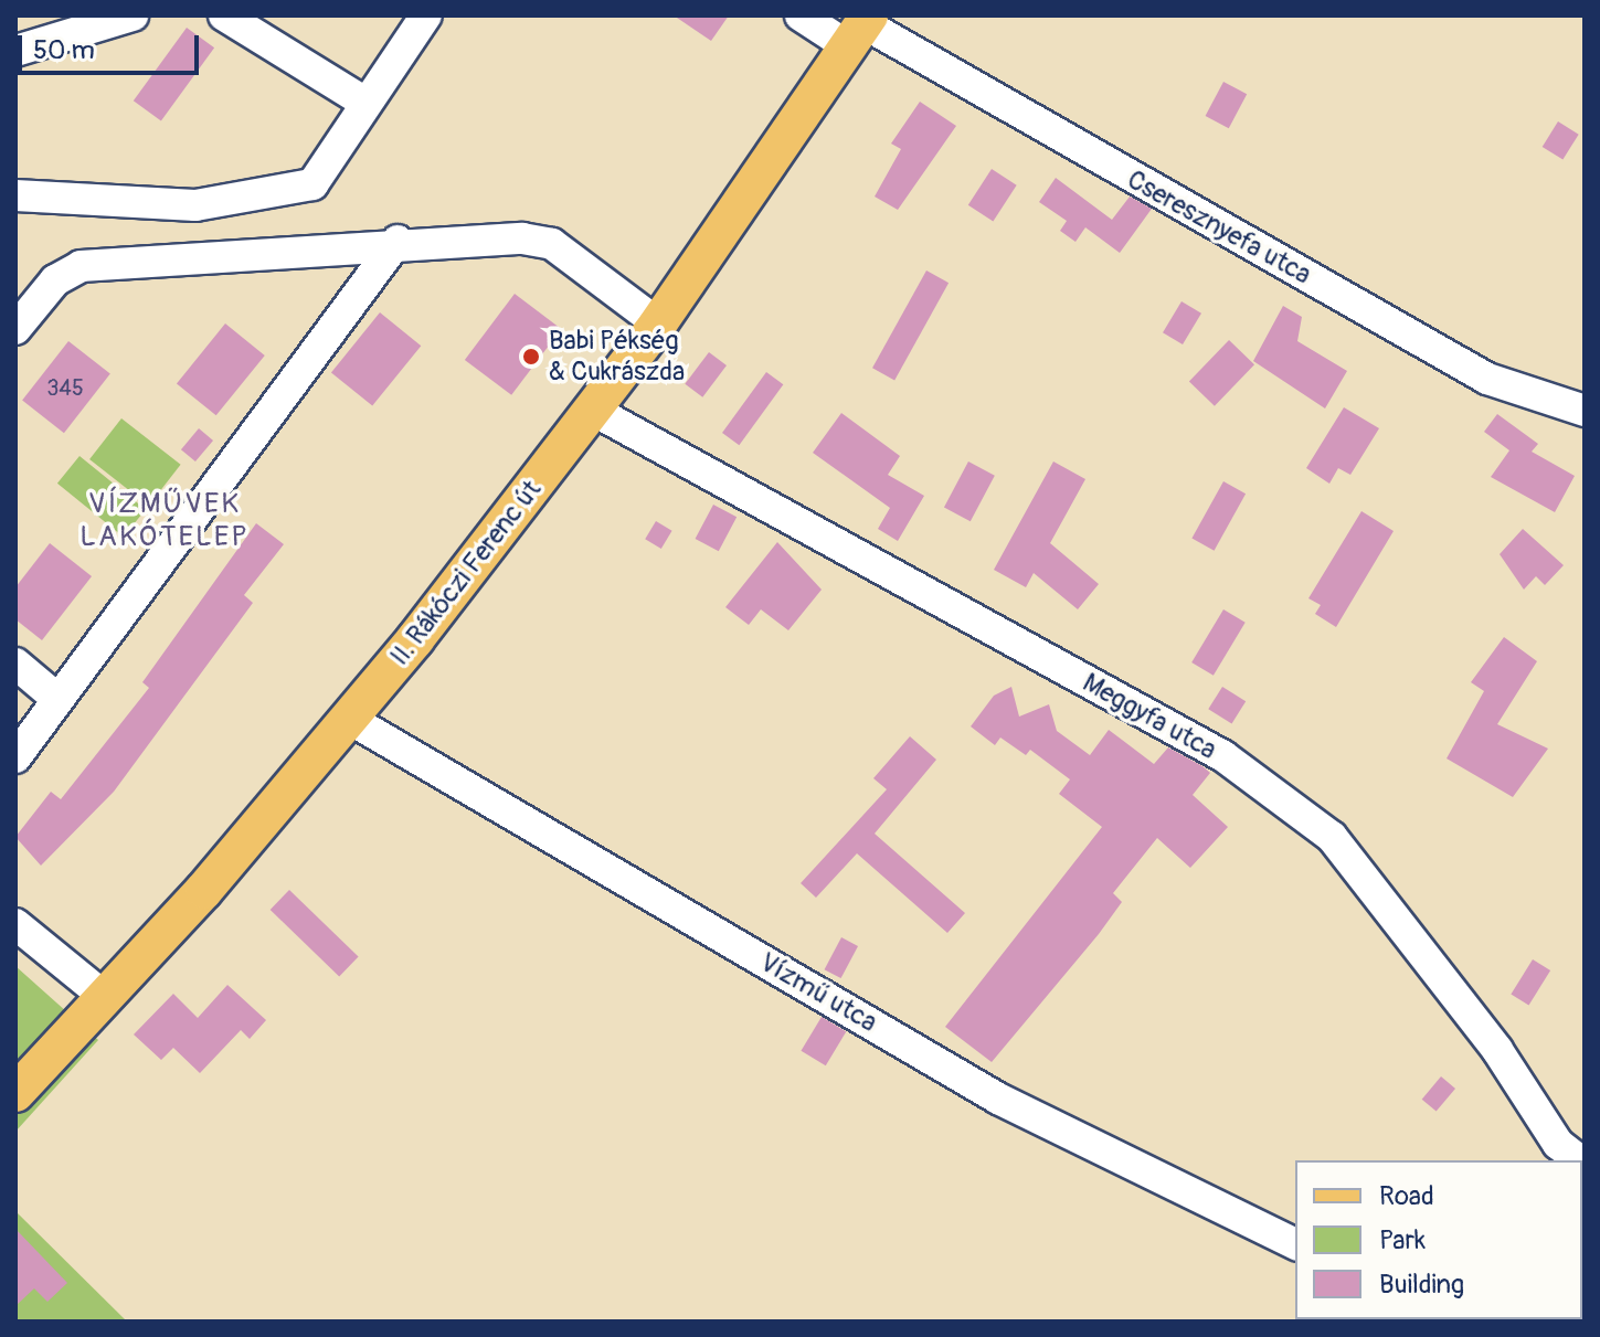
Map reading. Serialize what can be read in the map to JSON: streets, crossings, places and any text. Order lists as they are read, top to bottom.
{
  "streets": {
    "main road": ["II. Rákóczi Ferenc út"],
    "street": ["Cseresznyefa utca", "Meggyfa utca", "Vízmű utca"]
  },
  "crossings": [
    ["Cseresznyefa utca", "II. Rákóczi Ferenc út"],
    ["II. Rákóczi Ferenc út", "Meggyfa utca"],
    ["II. Rákóczi Ferenc út", "Vízmű utca"]
  ],
  "districts": ["VÍZMŰVEK LAKÓTELEP"],
  "places": ["Babi Pékség & Cukrászda"],
  "house_numbers": ["345"],
  "legend": ["Road", "Park", "Building"],
  "scale_bar": "50 m"
}
